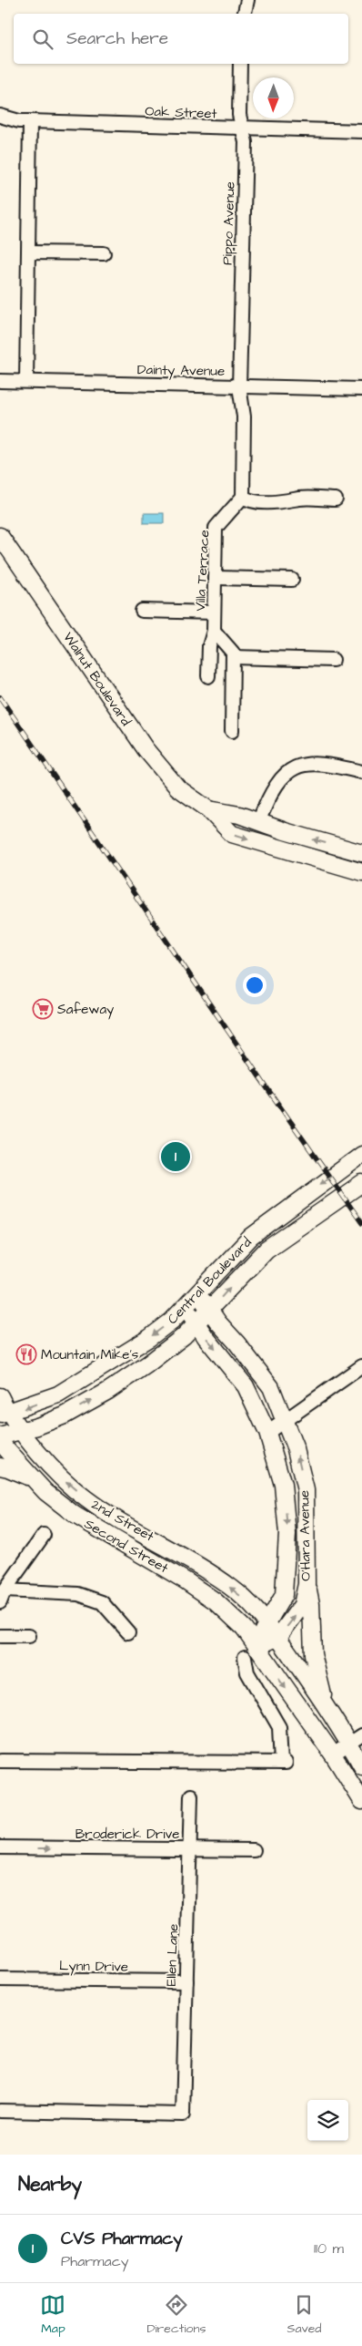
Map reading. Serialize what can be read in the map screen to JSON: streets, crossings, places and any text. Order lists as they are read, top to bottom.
{
  "streets": {
    "street": [
      "Oak Street",
      "Pippo Avenue",
      "Dainty Avenue",
      "Villa Terrace",
      "Walnut Boulevard",
      "Central Boulevard",
      "2nd Street",
      "O'Hara Avenue",
      "Second Street",
      "Broderick Drive",
      "Ellen Lane",
      "Lynn Drive"
    ]
  },
  "crossings": [
    ["Oak Street", "Pippo Avenue"],
    ["Pippo Avenue", "Dainty Avenue"],
    ["Central Boulevard", "2nd Street"],
    ["Central Boulevard", "O'Hara Avenue"],
    ["Central Boulevard", "Second Street"],
    ["2nd Street", "O'Hara Avenue"],
    ["O'Hara Avenue", "Second Street"],
    ["Broderick Drive", "Ellen Lane"],
    ["Ellen Lane", "Lynn Drive"]
  ],
  "one_way": ["2nd Street", "Broderick Drive"],
  "places": {
    "supermarket": ["Safeway"],
    "restaurant": ["Mountain Mike's"]
  },
  "north": "bottom",
  "page": {
    "search": "Search here",
    "pins": "1",
    "heading": "Nearby",
    "list": [
      {
        "mark": "1",
        "name": "CVS Pharmacy",
        "note": "Pharmacy",
        "value": "110 m"
      }
    ],
    "nav": ["Map", "Directions", "Saved"]
  }
}
